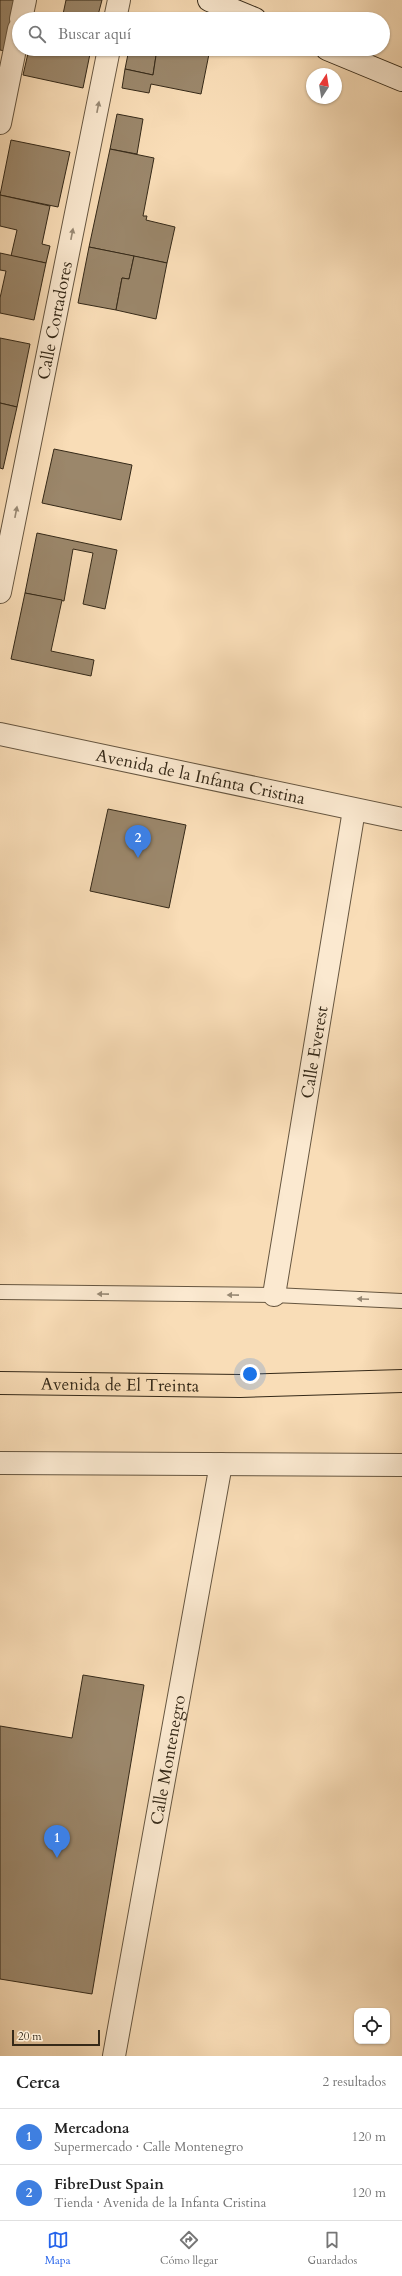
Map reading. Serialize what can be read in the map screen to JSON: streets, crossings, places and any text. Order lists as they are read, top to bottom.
{
  "streets": {
    "main road": ["Avenida de El Treinta"],
    "street": [
      "Calle Cortadores",
      "Avenida de la Infanta Cristina",
      "Calle Everest",
      "Calle Montenegro"
    ]
  },
  "crossings": [
    ["Avenida de la Infanta Cristina", "Calle Everest"]
  ],
  "one_way": ["Calle Cortadores"],
  "scale_bar": "20 m",
  "north": "top",
  "page": {
    "search": "Buscar aquí",
    "pins": ["2", "1"],
    "scale": "20 m",
    "heading": ["Cerca", "2 resultados"],
    "list": [
      {
        "mark": "1",
        "name": "Mercadona",
        "note": "Supermercado · Calle Montenegro",
        "value": "120 m"
      },
      {
        "mark": "2",
        "name": "FibreDust Spain",
        "note": "Tienda · Avenida de la Infanta Cristina",
        "value": "120 m"
      }
    ],
    "nav": ["Mapa", "Cómo llegar", "Guardados"]
  }
}
